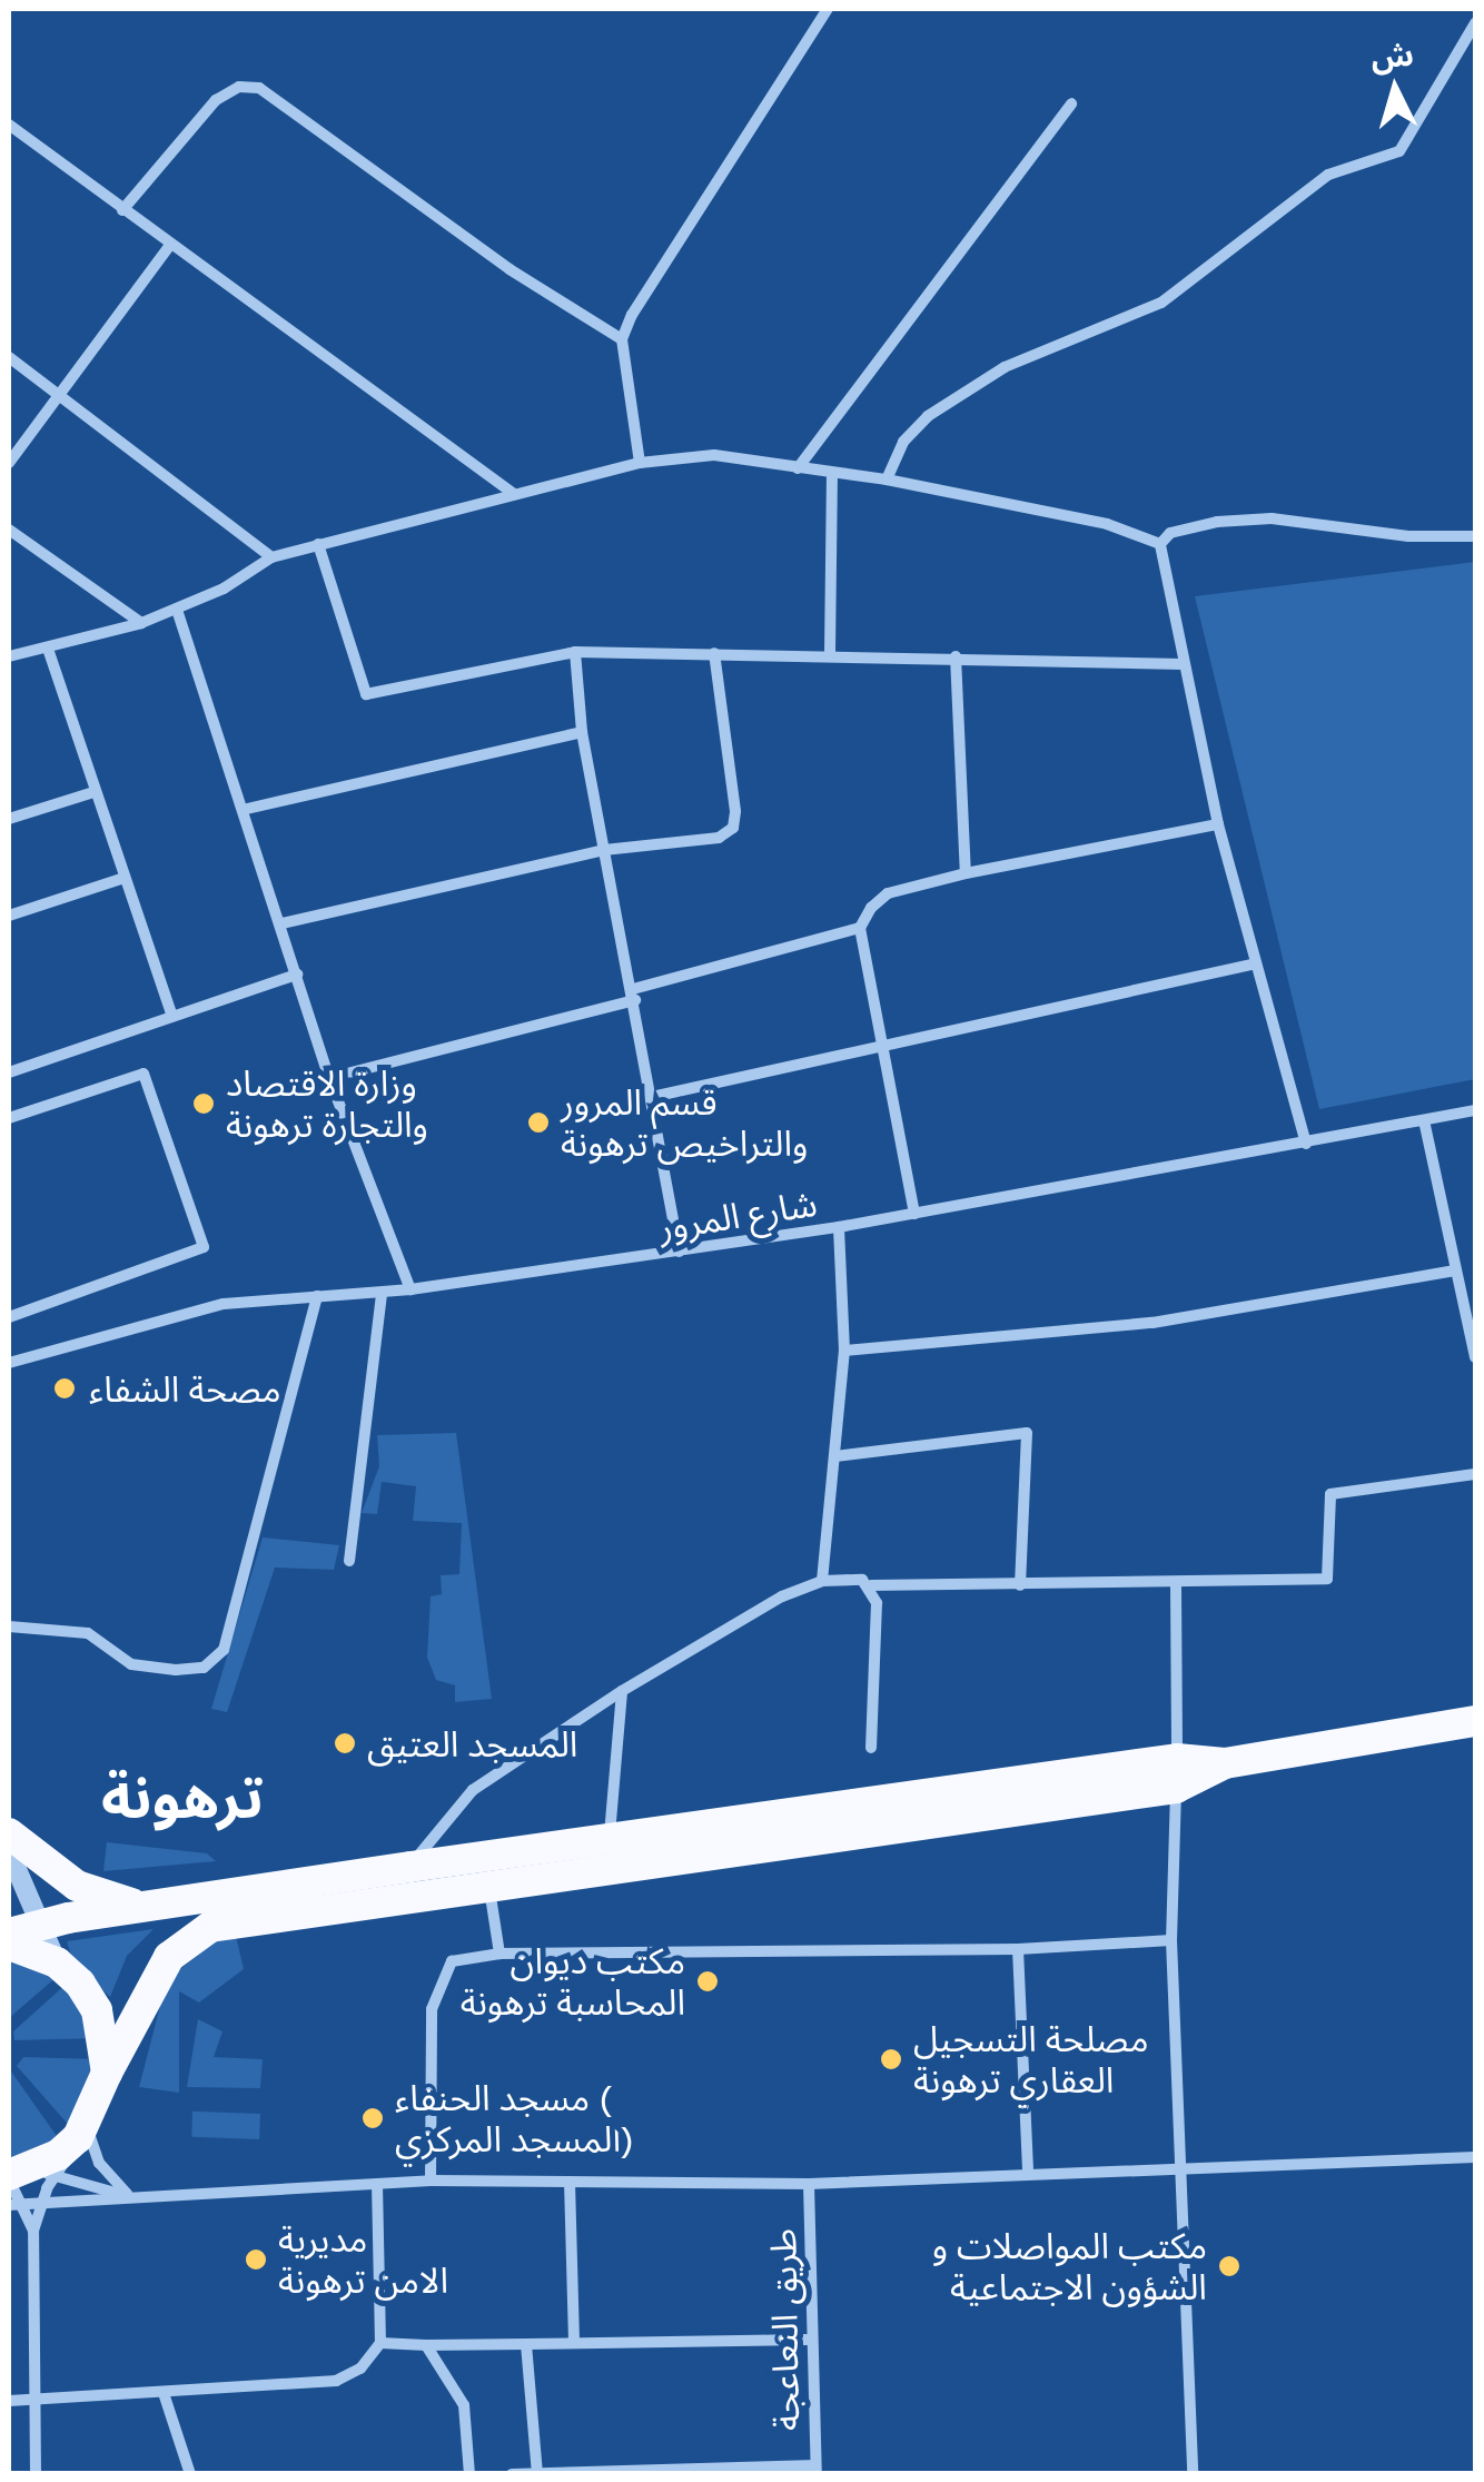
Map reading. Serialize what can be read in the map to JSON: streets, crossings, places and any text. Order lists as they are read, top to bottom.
{
  "streets": {
    "street": ["شارع المرور", "طريق النعاعجة"]
  },
  "districts": ["ترهونة"],
  "places": [
    "وزارة الاقتصاد والتجارة ترهونة",
    "قسم المرور والتراخيص ترهونة",
    "مصحة الشفاء",
    "المسجد العتيق",
    "مكتب ديوان المحاسبة ترهونة",
    "مصلحة التسجيل العقاري ترهونة",
    "مسجد الحنفاء ( المسجد المركزي)",
    "مديرية الامن ترهونة",
    "مكتب المواصلات و الشؤون الاجتماعية"
  ],
  "north": "top"
}
